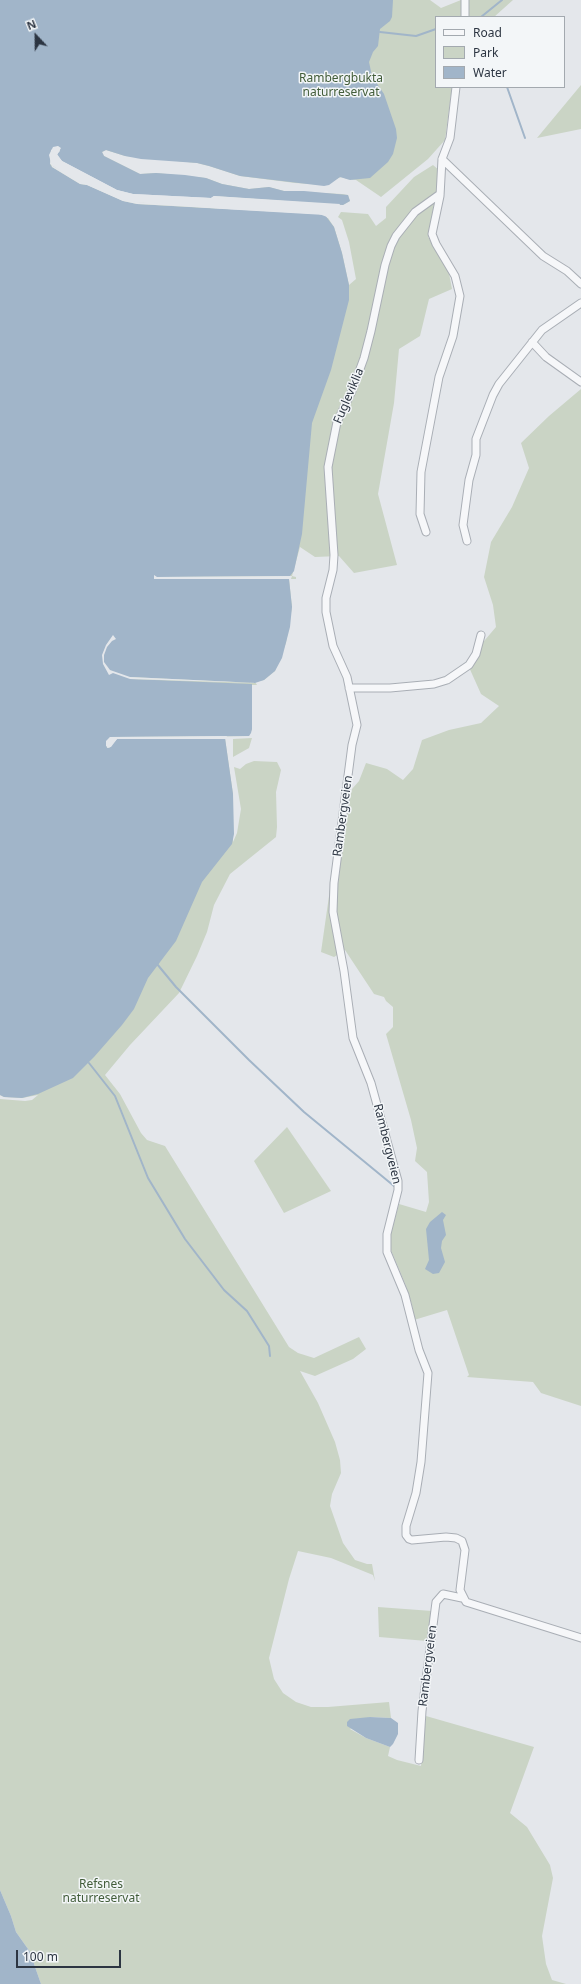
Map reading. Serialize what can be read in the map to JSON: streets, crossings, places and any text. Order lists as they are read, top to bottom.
{
  "streets": {
    "street": ["Fugleviklia", "Rambergveien"]
  },
  "crossings": [
    ["Fugleviklia", "Rambergveien"]
  ],
  "parks": ["Rambergbukta naturreservat", "Refsnes naturreservat"],
  "legend": ["Road", "Park", "Water"],
  "scale_bar": "100 m",
  "north": "top"
}
